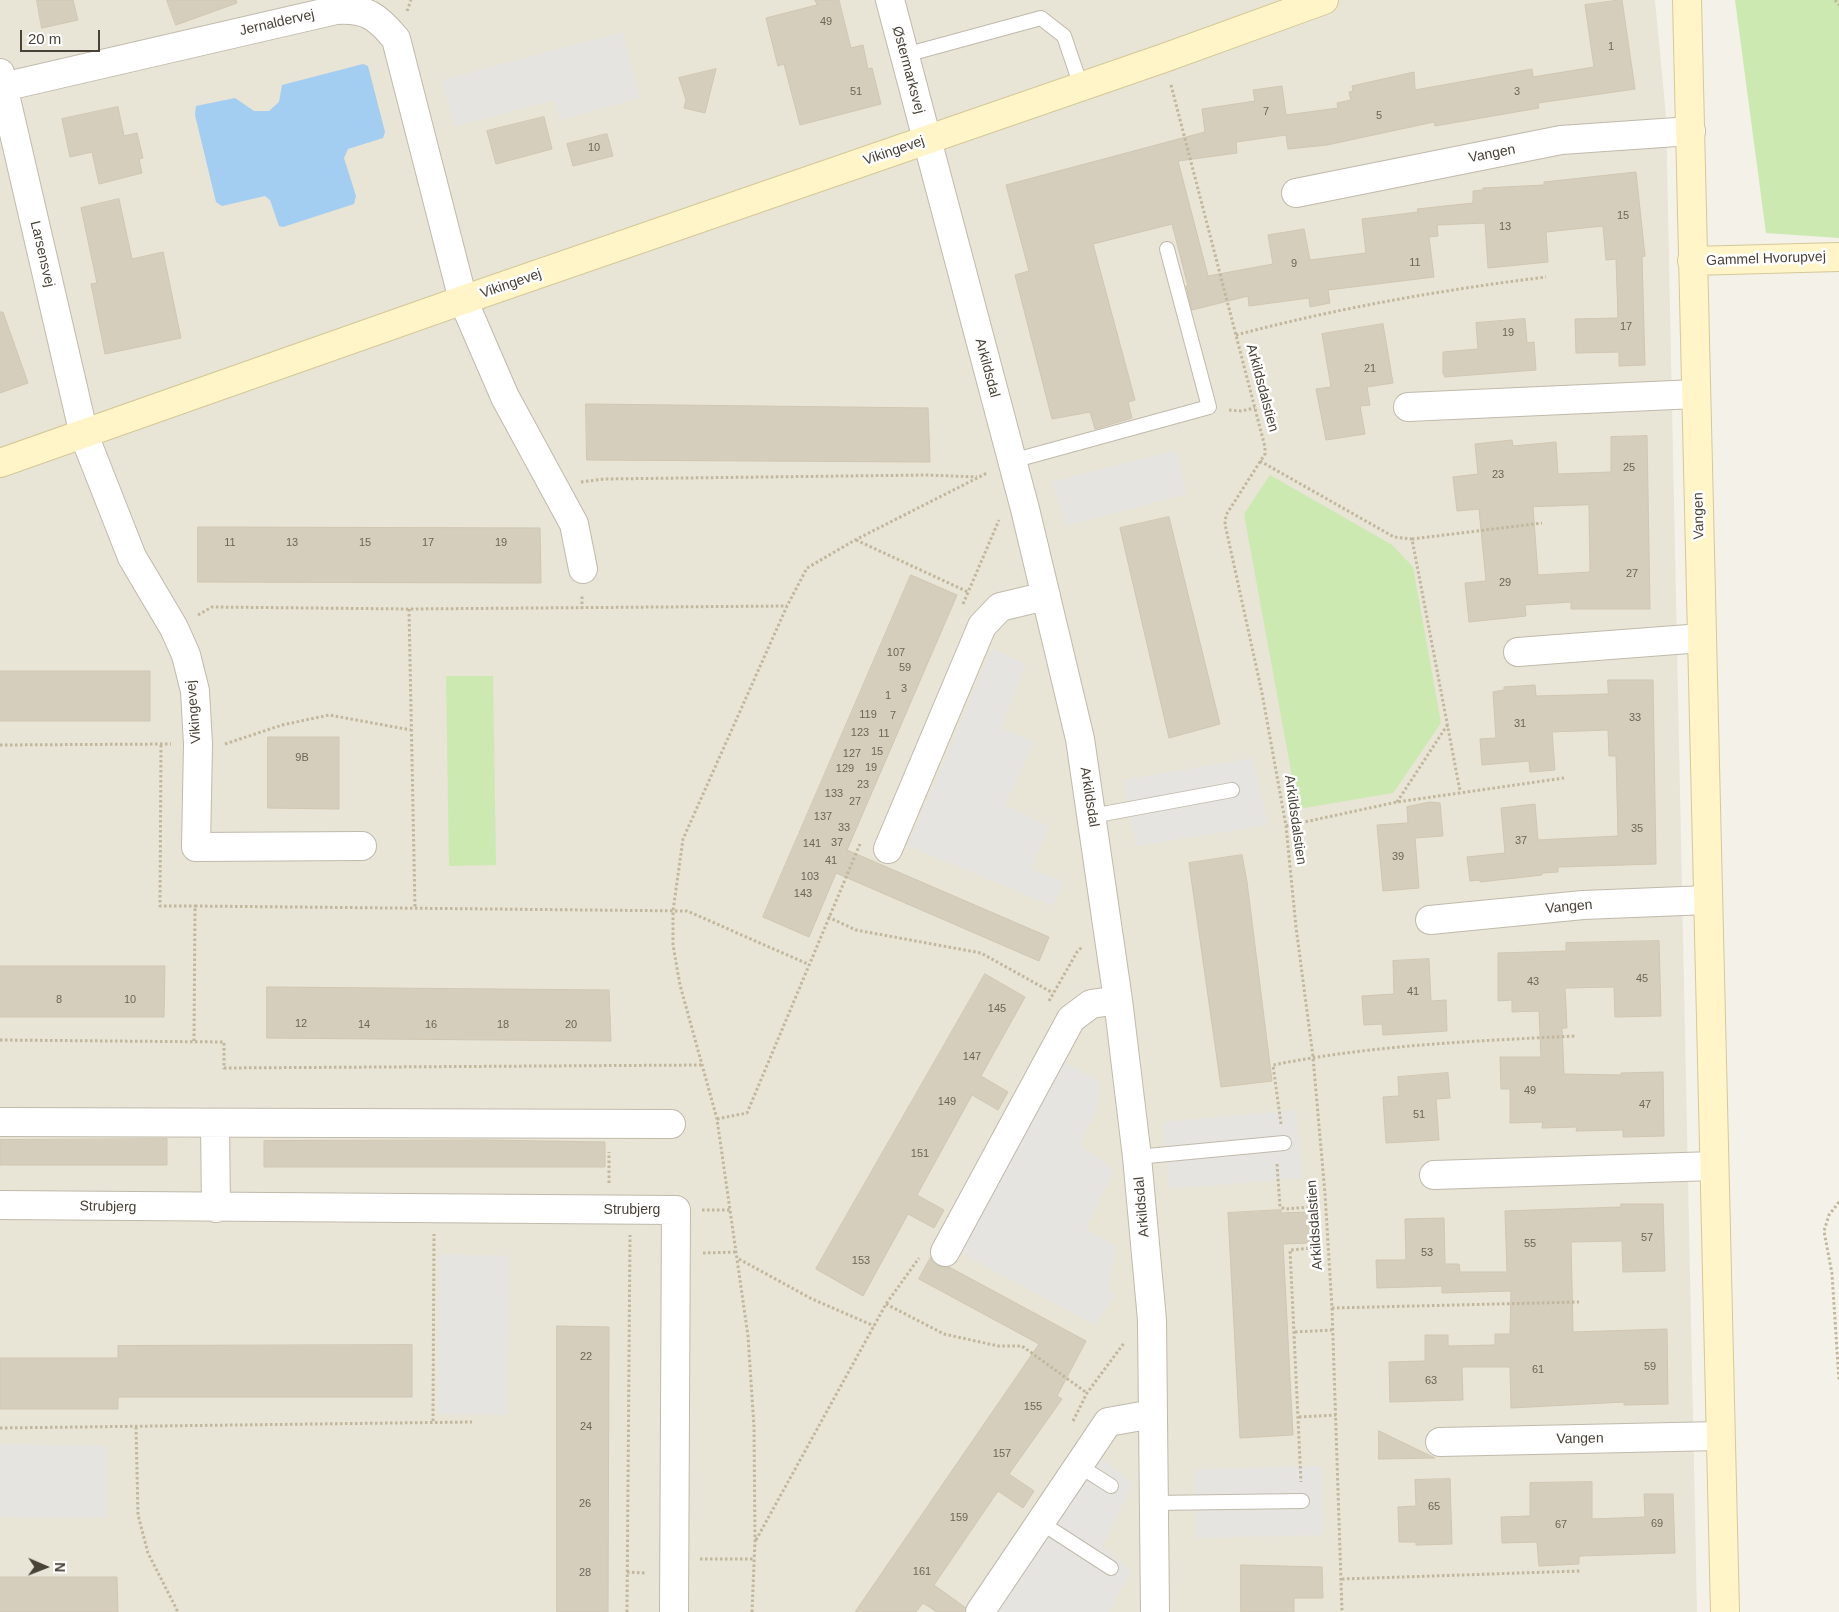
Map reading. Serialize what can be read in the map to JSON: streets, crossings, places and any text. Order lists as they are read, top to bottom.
{
  "streets": {
    "street": [
      "Jernaldervej",
      "Østermarksvej",
      "Vikingevej",
      "Vangen",
      "Larsensvej",
      "Gammel Hvorupvej",
      "Arkildsdal",
      "Strubjerg"
    ],
    "path": ["Arkildsdalstien"]
  },
  "crossings": [
    ["Jernaldervej", "Vikingevej"],
    ["Jernaldervej", "Larsensvej"],
    ["Østermarksvej", "Vikingevej"],
    ["Østermarksvej", "Arkildsdal"],
    ["Vikingevej", "Larsensvej"],
    ["Vikingevej", "Arkildsdal"],
    ["Vikingevej", "Arkildsdalstien"],
    ["Vangen", "Gammel Hvorupvej"]
  ],
  "house_numbers": [
    "49",
    "1",
    "51",
    "3",
    "7",
    "5",
    "10",
    "15",
    "13",
    "11",
    "9",
    "17",
    "19",
    "21",
    "25",
    "23",
    "11",
    "13",
    "15",
    "17",
    "19",
    "27",
    "29",
    "107",
    "59",
    "3",
    "1",
    "119",
    "7",
    "33",
    "31",
    "123",
    "11",
    "15",
    "127",
    "9B",
    "19",
    "129",
    "23",
    "133",
    "27",
    "137",
    "33",
    "35",
    "37",
    "37",
    "141",
    "39",
    "41",
    "103",
    "143",
    "45",
    "43",
    "41",
    "8",
    "10",
    "145",
    "12",
    "14",
    "16",
    "18",
    "20",
    "147",
    "49",
    "149",
    "47",
    "51",
    "151",
    "57",
    "55",
    "53",
    "153",
    "22",
    "59",
    "61",
    "63",
    "155",
    "24",
    "157",
    "26",
    "65",
    "159",
    "69",
    "67",
    "161",
    "28"
  ],
  "scale_bar": "20 m",
  "north": "right"
}
